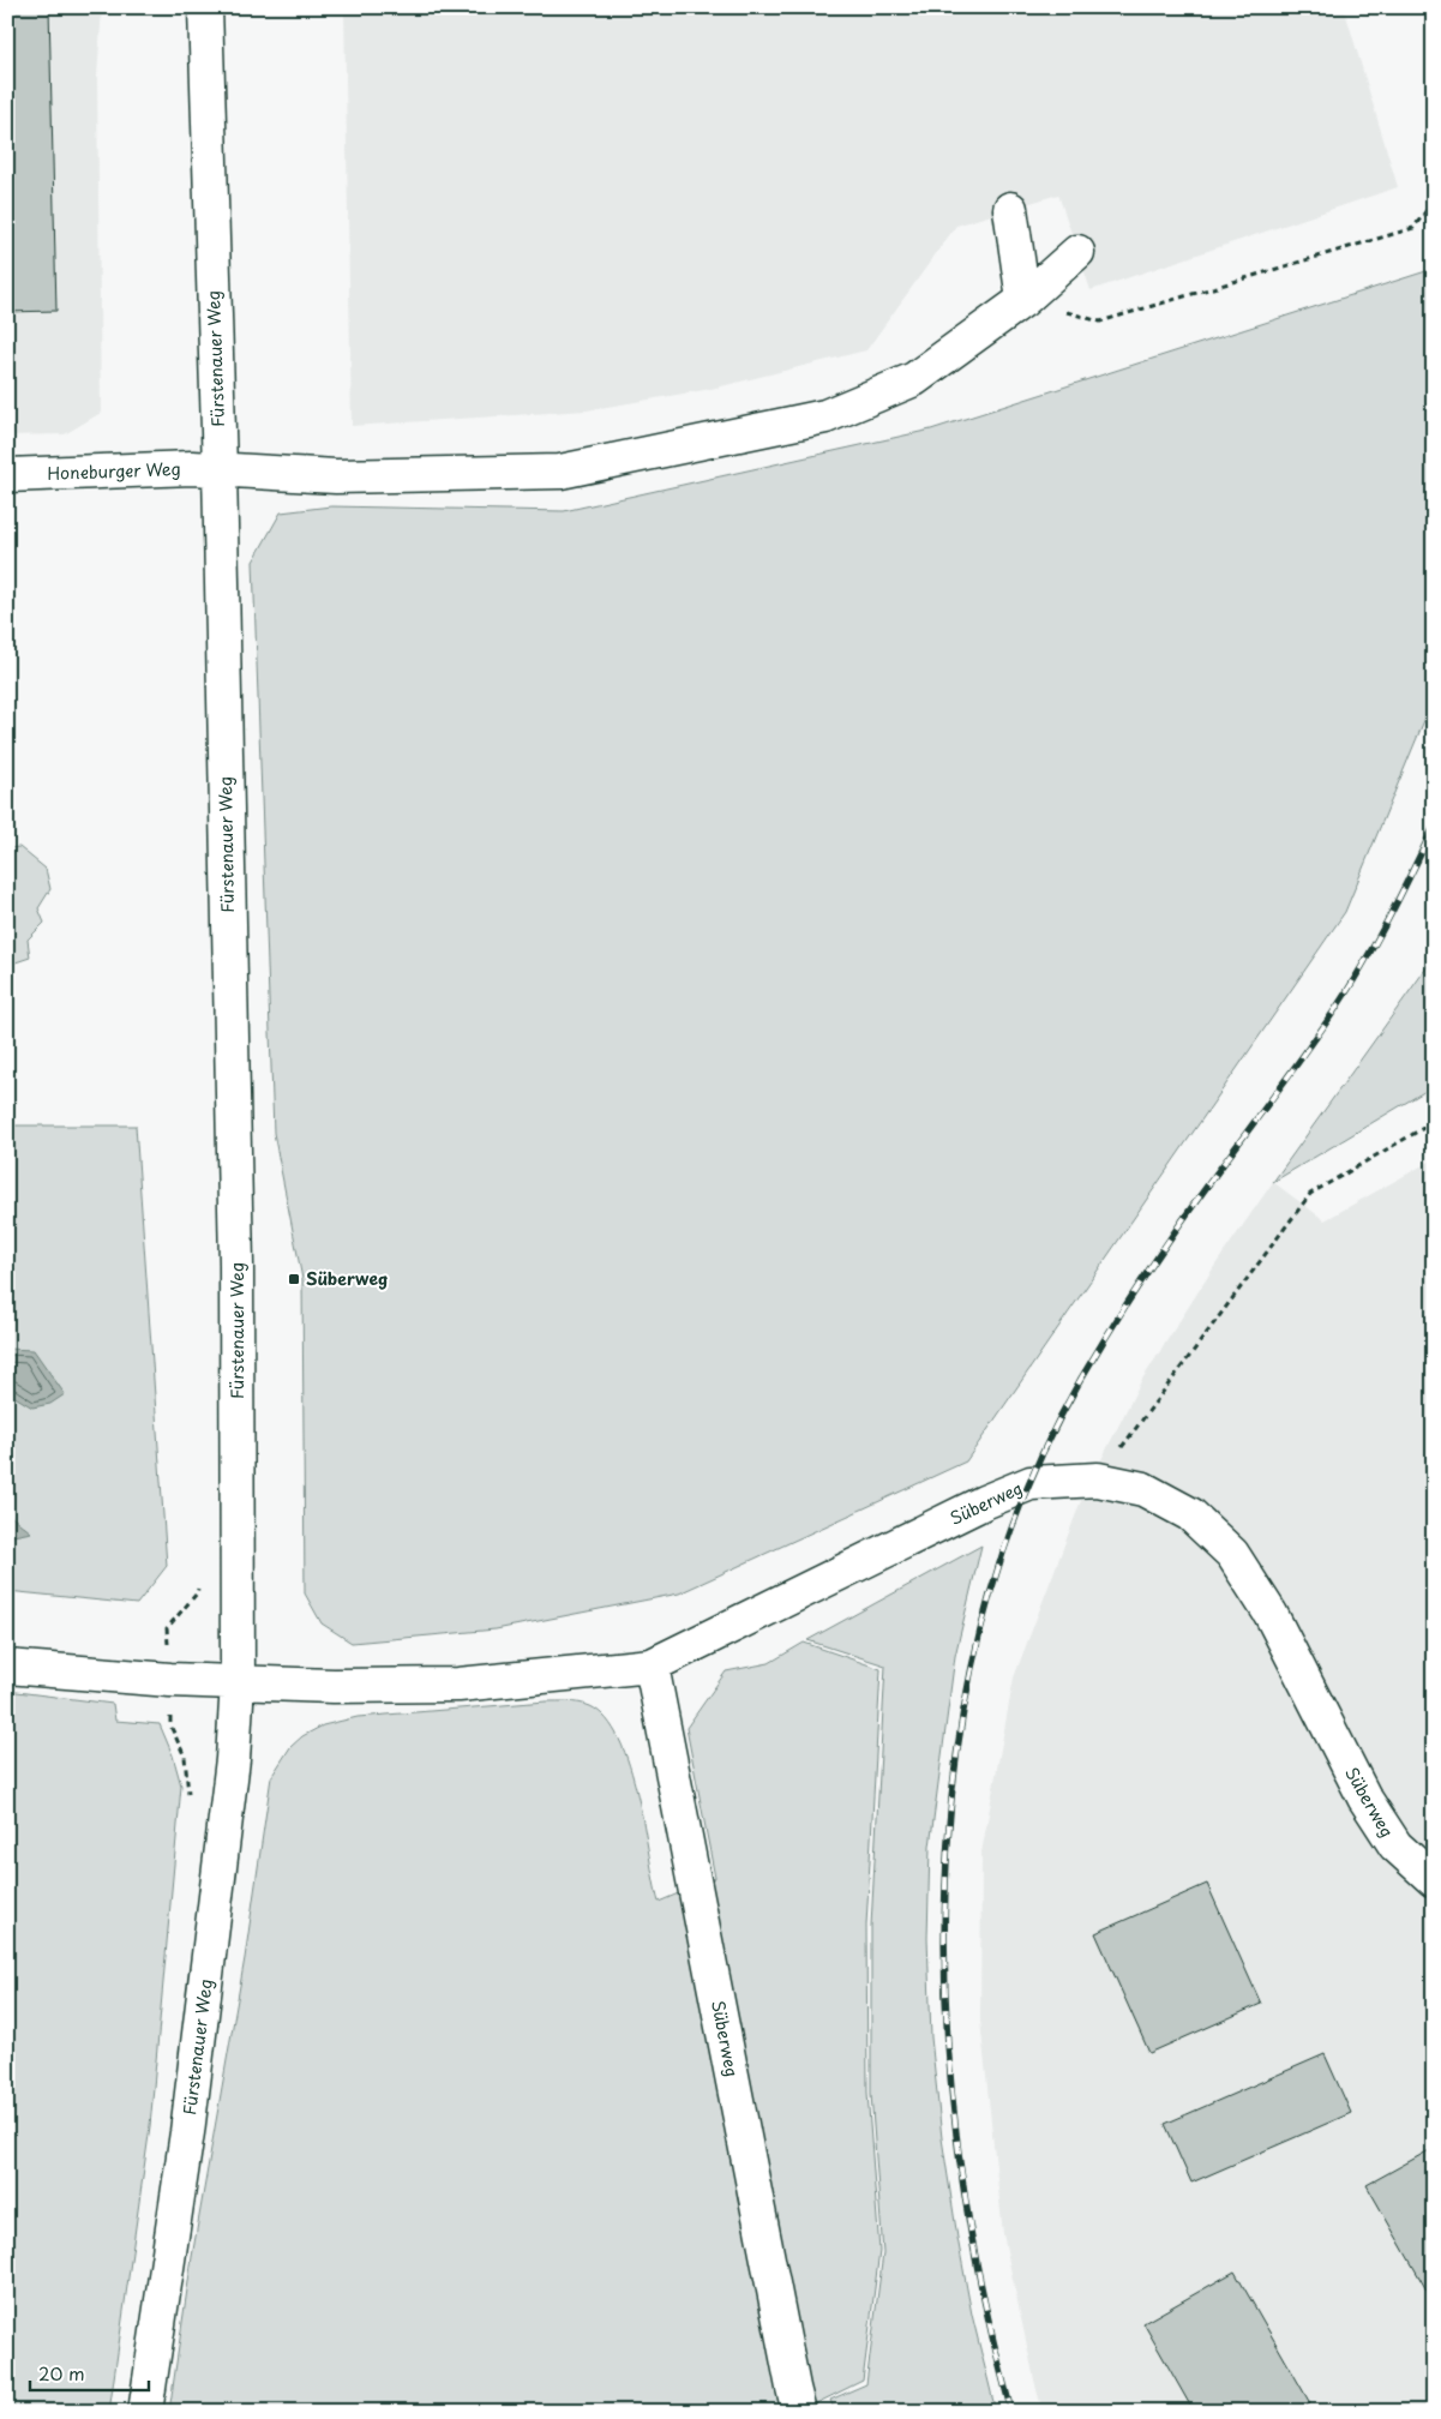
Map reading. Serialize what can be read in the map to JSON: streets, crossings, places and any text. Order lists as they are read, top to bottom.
{
  "streets": {
    "street": ["Fürstenauer Weg", "Honeburger Weg", "Süberweg"]
  },
  "crossings": [
    ["Fürstenauer Weg", "Honeburger Weg"],
    ["Fürstenauer Weg", "Süberweg"]
  ],
  "places": {
    "transit": ["Süberweg"]
  },
  "scale_bar": "20 m"
}
